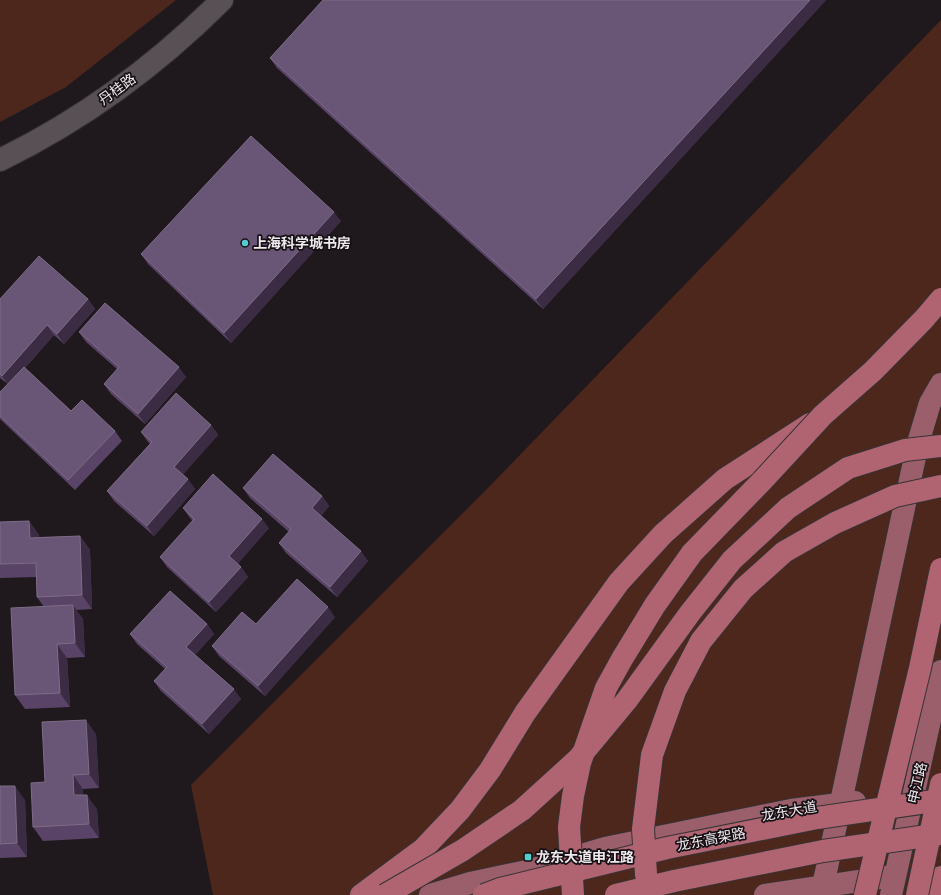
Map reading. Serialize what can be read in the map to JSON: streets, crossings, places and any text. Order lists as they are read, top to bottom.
{
  "streets": {
    "highway": ["龙东高架路"],
    "main road": ["申江路", "龙东大道"],
    "street": ["丹桂路"]
  },
  "crossings": [
    ["申江路", "龙东大道"]
  ],
  "places": {
    "other": ["上海科学城书房"],
    "transit": ["龙东大道申江路"]
  }
}
